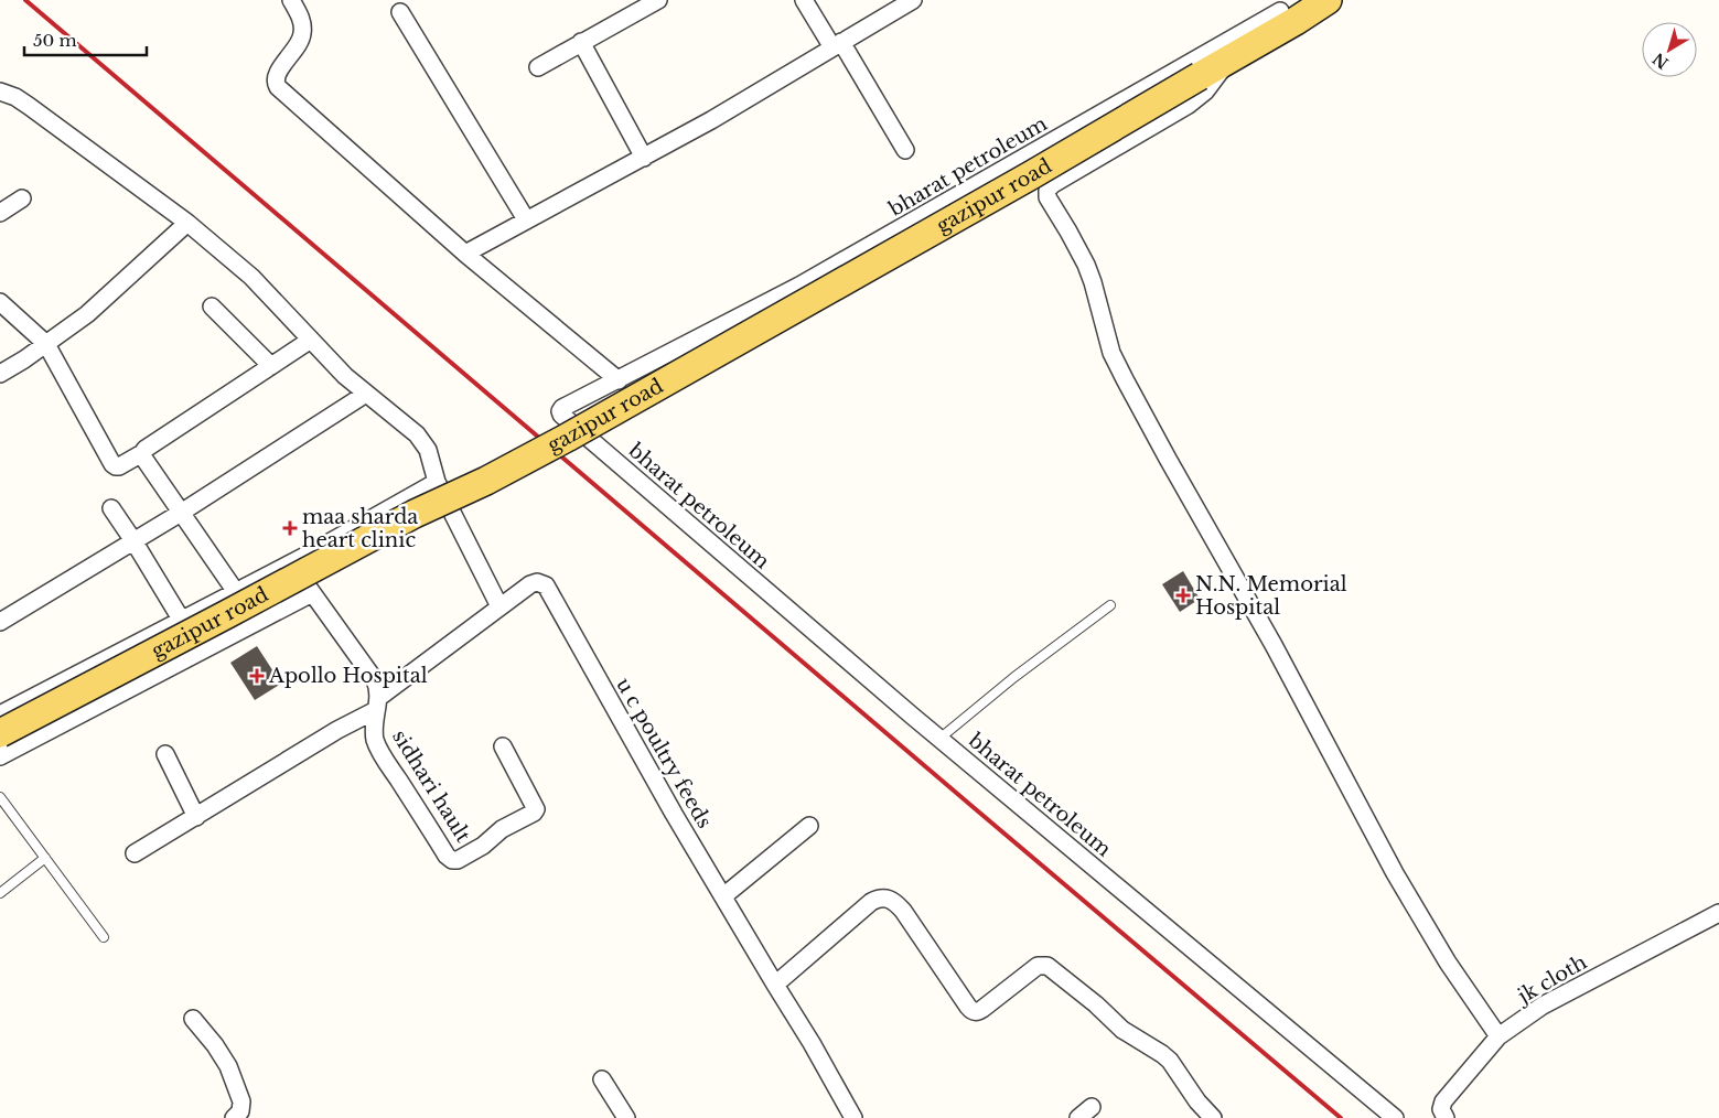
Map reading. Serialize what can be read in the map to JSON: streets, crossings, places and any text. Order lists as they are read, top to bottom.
{
  "streets": {
    "main road": ["gazipur road"],
    "street": [
      "bharat petroleum",
      "u c poultry feeds",
      "sidhari hault",
      "jk cloth"
    ]
  },
  "crossings": [
    ["bharat petroleum", "gazipur road"],
    ["u c poultry feeds", "sidhari hault"]
  ],
  "places": {
    "health": ["maa sharda heart clinic", "N.N. Memorial Hospital", "Apollo Hospital"]
  },
  "scale_bar": "50 m",
  "north": "bottom left"
}
